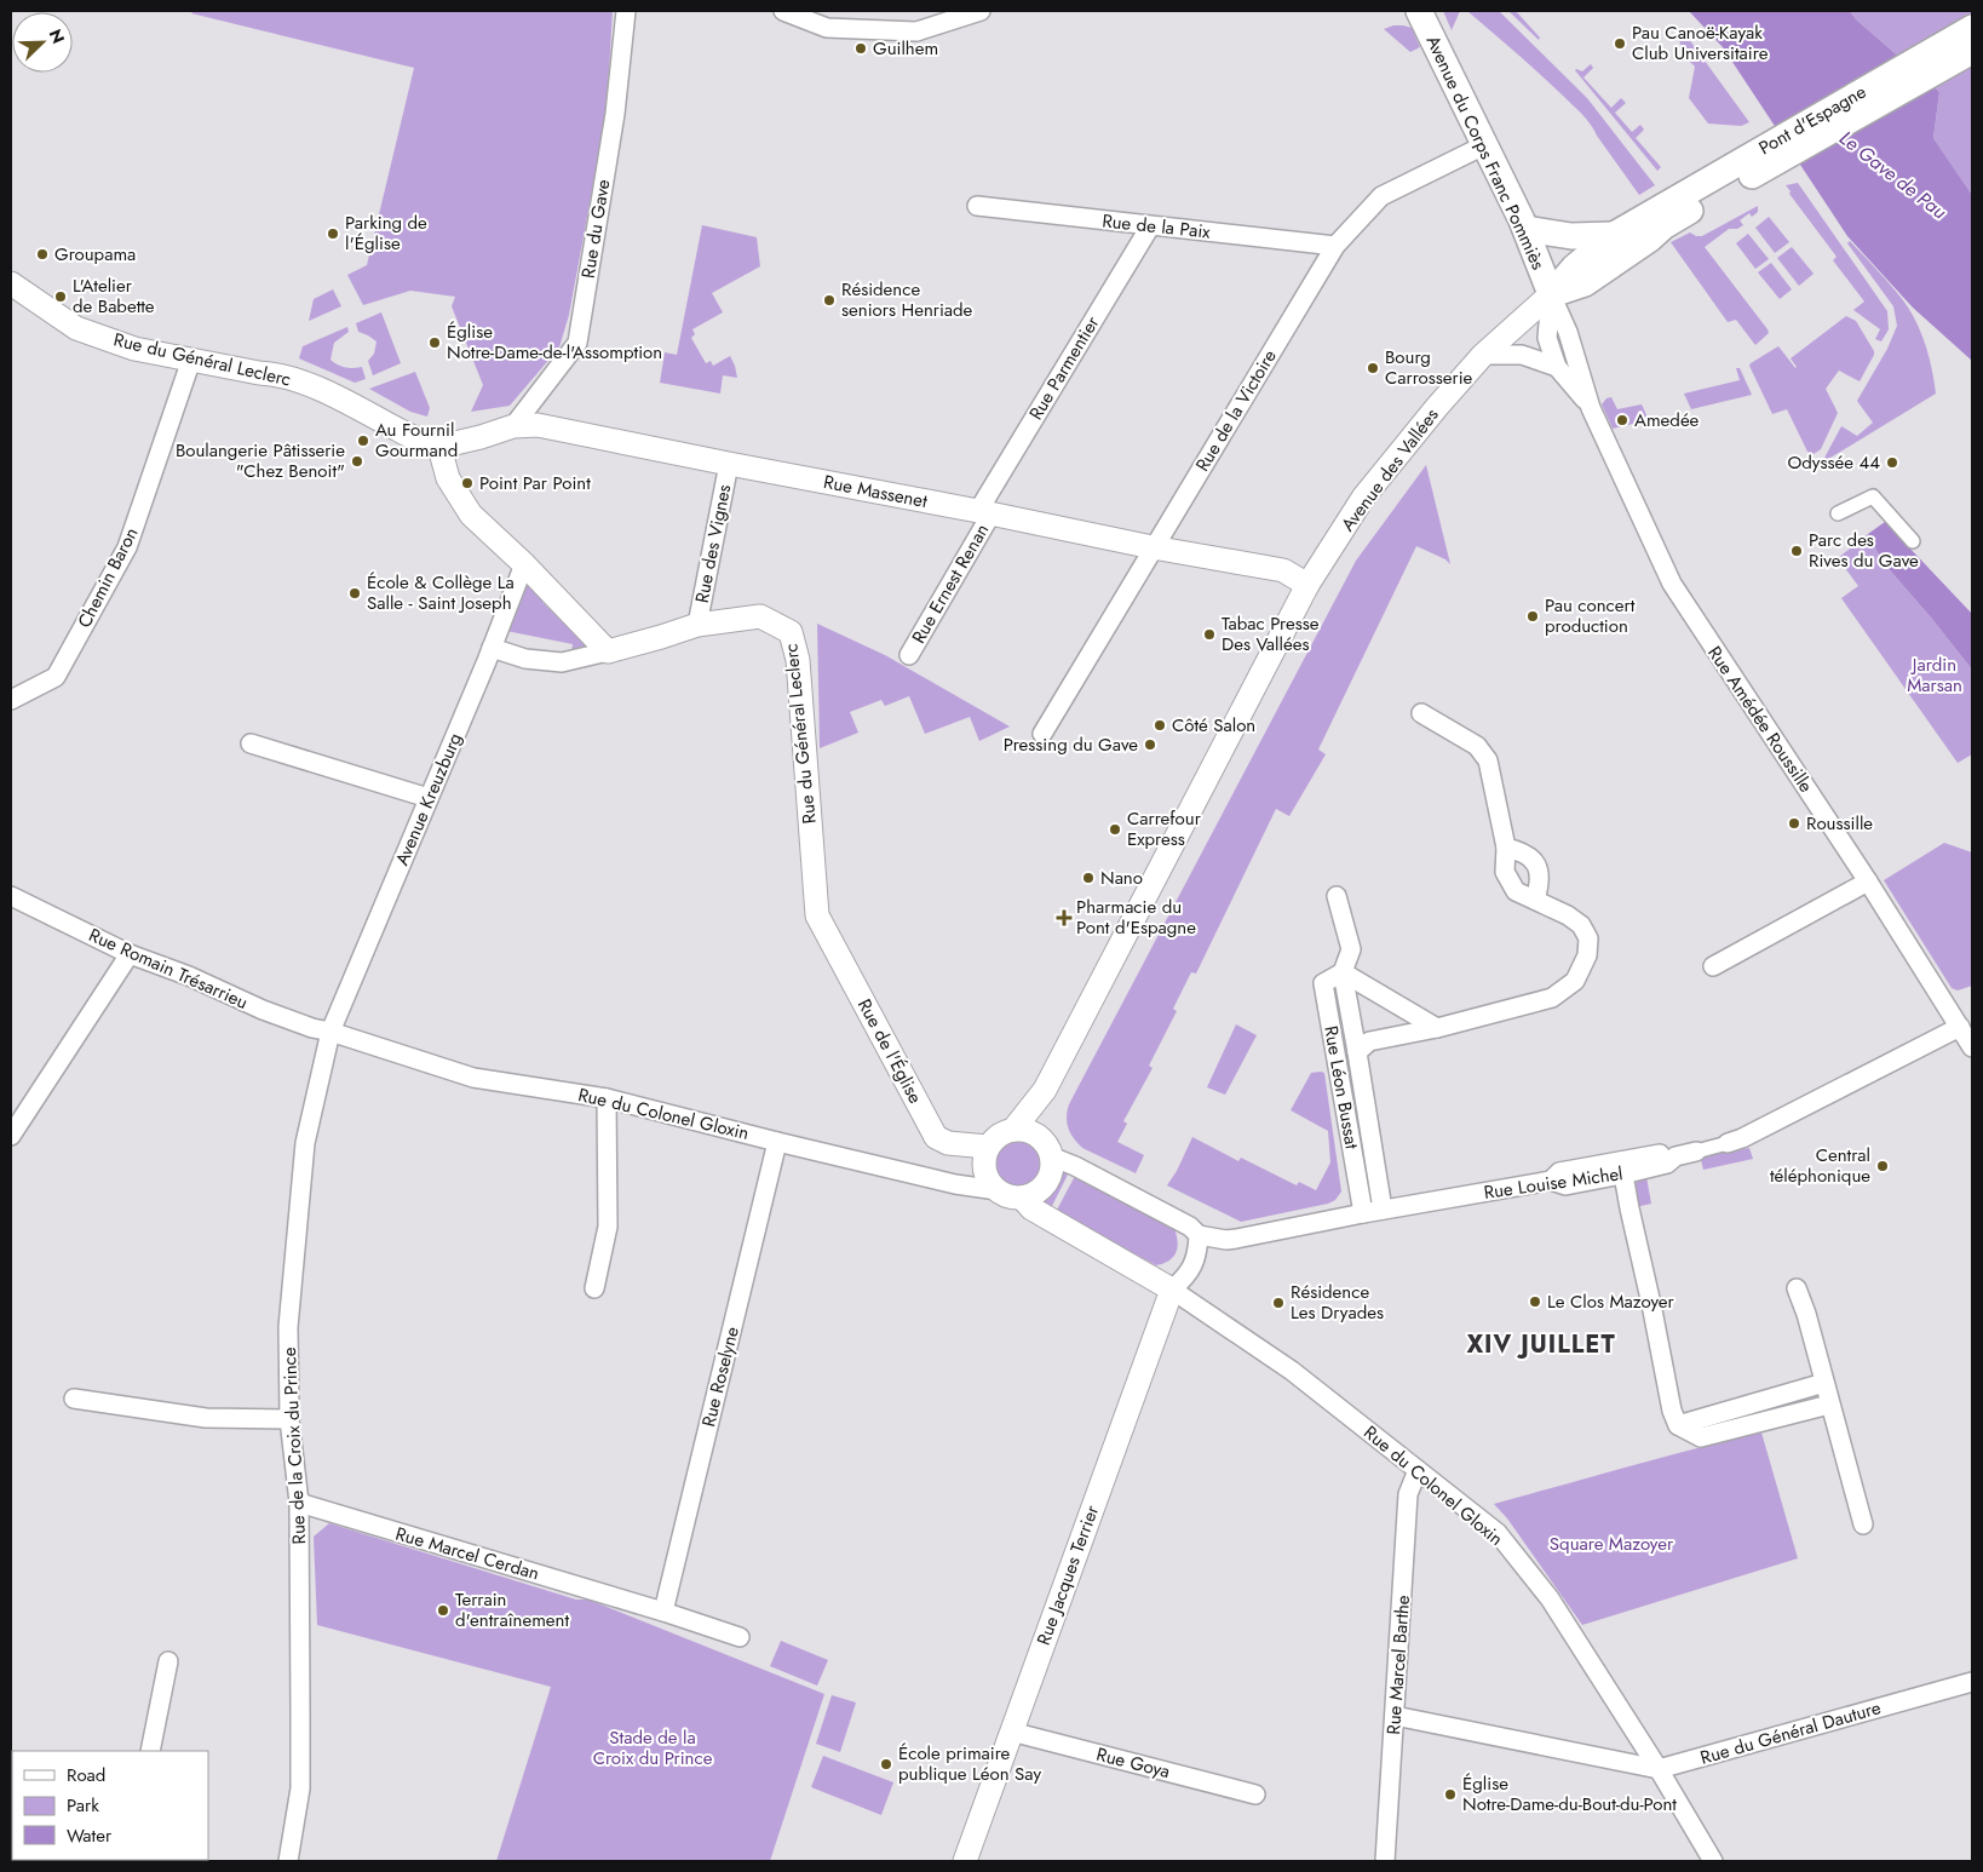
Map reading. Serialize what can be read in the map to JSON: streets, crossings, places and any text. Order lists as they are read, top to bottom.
{
  "streets": {
    "main road": ["Pont d'Espagne", "Avenue du Corps Franc Pommiès", "Avenue des Vallées"],
    "street": [
      "Rue de la Paix",
      "Rue du Gave",
      "Rue du Général Leclerc",
      "Rue Parmentier",
      "Rue de la Victoire",
      "Rue Massenet",
      "Rue des Vignes",
      "Chemin Baron",
      "Rue Ernest Renan",
      "Rue Amédée Roussille",
      "Avenue Kreuzburg",
      "Rue Romain Trésarrieu",
      "Rue de l'Église",
      "Rue Léon Bussat",
      "Rue du Colonel Gloxin",
      "Rue Louise Michel",
      "Rue Roselyne",
      "Rue de la Croix du Prince",
      "Rue Marcel Cerdan",
      "Rue Jacques Terrier",
      "Rue Marcel Barthe",
      "Rue du Général Dauture",
      "Rue Goya"
    ]
  },
  "crossings": [
    ["Pont d'Espagne", "Avenue des Vallées"],
    ["Avenue du Corps Franc Pommiès", "Rue de la Victoire"],
    ["Avenue du Corps Franc Pommiès", "Avenue des Vallées"],
    ["Avenue du Corps Franc Pommiès", "Rue Amédée Roussille"],
    ["Rue de la Paix", "Rue Parmentier"],
    ["Rue de la Paix", "Rue de la Victoire"],
    ["Rue du Gave", "Rue Massenet"],
    ["Rue du Général Leclerc", "Rue Massenet"],
    ["Rue du Général Leclerc", "Rue des Vignes"],
    ["Rue du Général Leclerc", "Chemin Baron"],
    ["Rue du Général Leclerc", "Rue de l'Église"],
    ["Rue Parmentier", "Rue Massenet"],
    ["Rue Parmentier", "Rue Ernest Renan"],
    ["Rue de la Victoire", "Rue Massenet"],
    ["Avenue des Vallées", "Rue Massenet"],
    ["Avenue des Vallées", "Rue Amédée Roussille"],
    ["Avenue des Vallées", "Rue de l'Église"],
    ["Avenue des Vallées", "Rue du Colonel Gloxin"],
    ["Rue Massenet", "Rue des Vignes"],
    ["Rue Massenet", "Rue Ernest Renan"],
    ["Avenue Kreuzburg", "Rue Romain Trésarrieu"],
    ["Avenue Kreuzburg", "Rue du Colonel Gloxin"],
    ["Avenue Kreuzburg", "Rue de la Croix du Prince"],
    ["Rue Romain Trésarrieu", "Rue du Colonel Gloxin"],
    ["Rue Romain Trésarrieu", "Rue de la Croix du Prince"],
    ["Rue de l'Église", "Rue du Colonel Gloxin"],
    ["Rue Léon Bussat", "Rue Louise Michel"],
    ["Rue du Colonel Gloxin", "Rue Roselyne"],
    ["Rue du Colonel Gloxin", "Rue de la Croix du Prince"],
    ["Rue du Colonel Gloxin", "Rue Jacques Terrier"],
    ["Rue du Colonel Gloxin", "Rue Marcel Barthe"],
    ["Rue du Colonel Gloxin", "Rue du Général Dauture"],
    ["Rue Roselyne", "Rue Marcel Cerdan"],
    ["Rue de la Croix du Prince", "Rue Marcel Cerdan"],
    ["Rue Jacques Terrier", "Rue Goya"],
    ["Rue Marcel Barthe", "Rue du Général Dauture"]
  ],
  "districts": ["XIV JUILLET"],
  "water": ["Le Gave de Pau"],
  "parks": ["Jardin Marsan", "Square Mazoyer", "Stade de la Croix du Prince"],
  "places": {
    "other": [
      "Pau Canoë-Kayak Club Universitaire",
      "Guilhem",
      "Parking de l'Église",
      "Groupama",
      "L'Atelier de Babette",
      "Résidence seniors Henriade",
      "Église Notre-Dame-de-l'Assomption",
      "Bourg Carrosserie",
      "Amedée",
      "Au Fournil Gourmand",
      "Boulangerie Pâtisserie \"Chez Benoit\"",
      "Odyssée 44",
      "Point Par Point",
      "Parc des Rives du Gave",
      "École & Collège La Salle - Saint Joseph",
      "Pau concert production",
      "Tabac Presse Des Vallées",
      "Côté Salon",
      "Pressing du Gave",
      "Roussille",
      "Carrefour Express",
      "Nano",
      "Central téléphonique",
      "Le Clos Mazoyer",
      "Résidence Les Dryades",
      "Terrain d'entraînement",
      "École primaire publique Léon Say",
      "Église Notre-Dame-du-Bout-du-Pont"
    ],
    "health": ["Pharmacie du Pont d'Espagne"]
  },
  "legend": ["Road", "Park", "Water"],
  "north": "top right"
}
